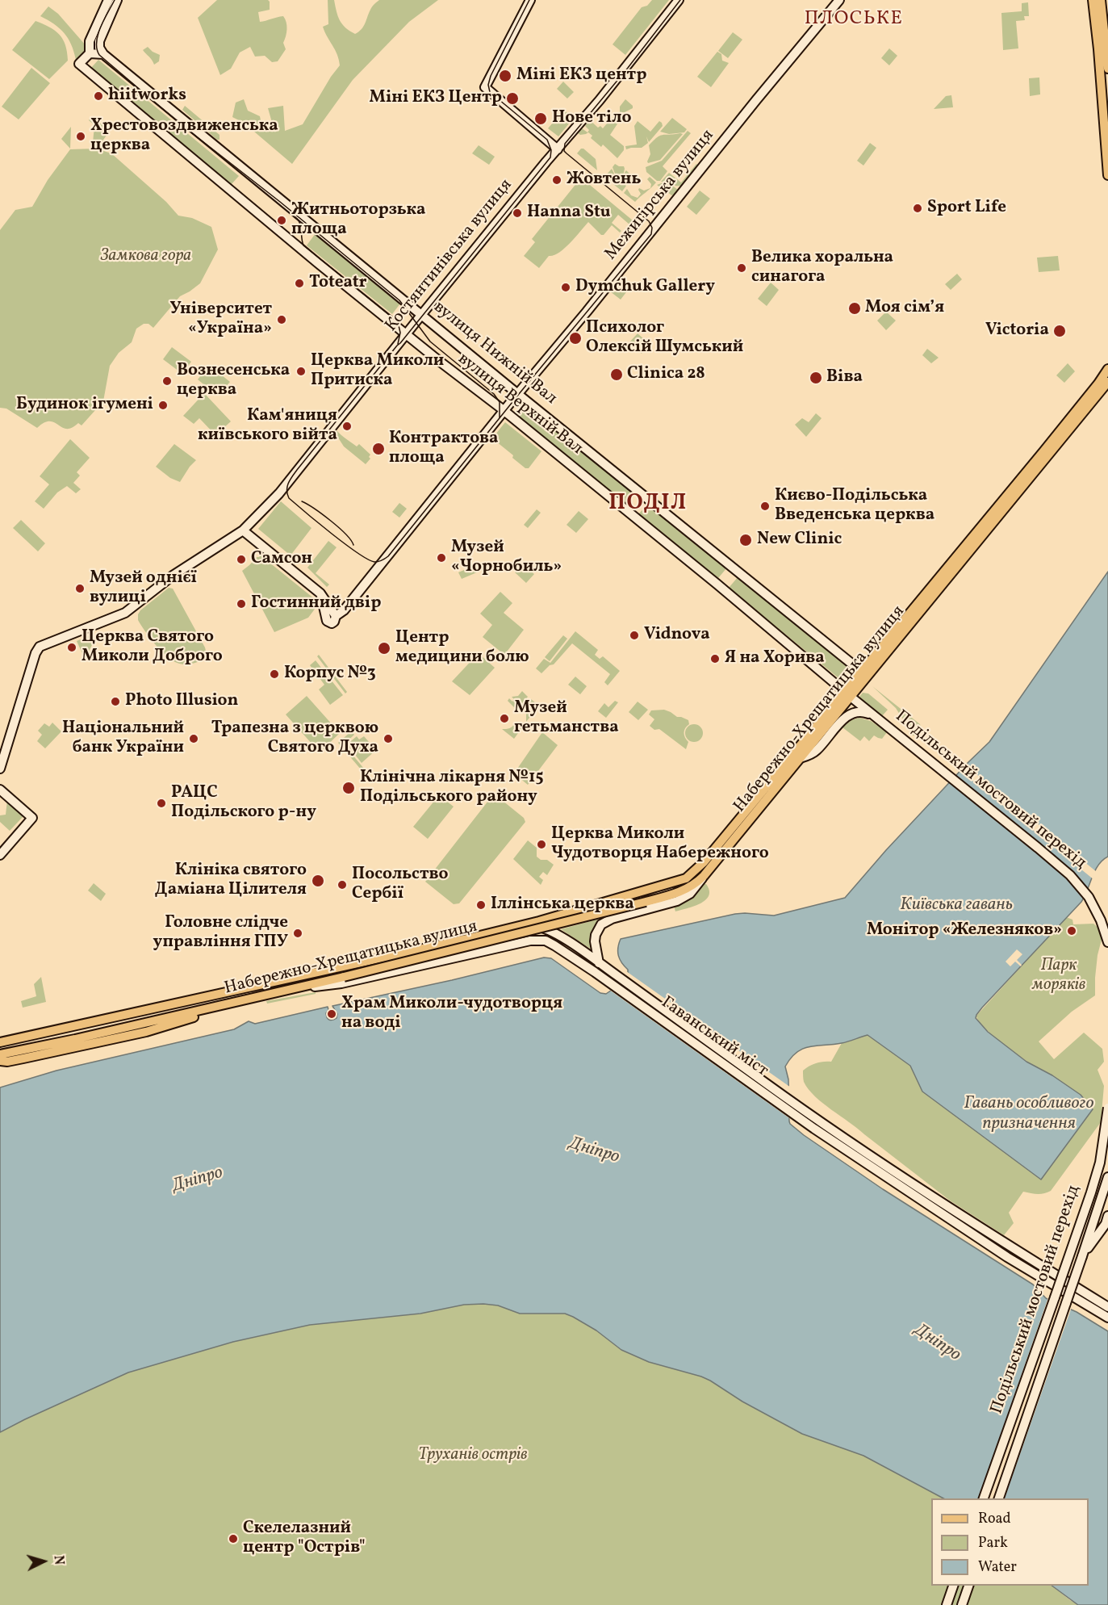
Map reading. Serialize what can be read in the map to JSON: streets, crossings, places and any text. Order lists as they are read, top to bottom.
{
  "streets": {
    "main road": [
      "Межигірська вулиця",
      "Костянтинівська вулиця",
      "вулиця Нижній Вал",
      "вулиця Верхній Вал",
      "Набережно-Хрещатицька вулиця",
      "Подільський мостовий перехід",
      "Гаванський міст"
    ]
  },
  "crossings": [
    ["Межигірська вулиця", "Костянтинівська вулиця"],
    ["Межигірська вулиця", "вулиця Нижній Вал"],
    ["Межигірська вулиця", "вулиця Верхній Вал"],
    ["Костянтинівська вулиця", "вулиця Нижній Вал"],
    ["Костянтинівська вулиця", "вулиця Верхній Вал"],
    ["вулиця Нижній Вал", "Набережно-Хрещатицька вулиця"],
    ["вулиця Верхній Вал", "Набережно-Хрещатицька вулиця"],
    ["вулиця Верхній Вал", "Подільський мостовий перехід"],
    ["Набережно-Хрещатицька вулиця", "Гаванський міст"]
  ],
  "districts": ["ПЛОСЬКЕ", "ПОДІЛ"],
  "water": ["Київська гавань", "Гавань особливого призначення", "Дніпро"],
  "parks": ["Замкова гора", "Парк моряків", "Труханів острів"],
  "places": [
    "Міні ЕКЗ центр",
    "hiitworks",
    "Міні ЕКЗ Центр",
    "Нове тіло",
    "Хрестовоздвиженська церква",
    "Жовтень",
    "Sport Life",
    "Hanna Stu",
    "Житньоторзька площа",
    "Велика хоральна синагога",
    "Toteatr",
    "Dymchuk Gallery",
    "Моя сім’я",
    "Університет «Україна»",
    "Victoria",
    "Психолог Олексій Шумський",
    "Церква Миколи Притиска",
    "Clinica 28",
    "Віва",
    "Вознесенська церква",
    "Будинок ігумені",
    "Кам'яниця київського війта",
    "Контрактова площа",
    "Києво-Подільська Введенська церква",
    "New Clinic",
    "Музей «Чорнобиль»",
    "Самсон",
    "Музей однієї вулиці",
    "Гостинний двір",
    "Vidnova",
    "Церква Святого Миколи Доброго",
    "Центр медицини болю",
    "Я на Хорива",
    "Корпус №3",
    "Photo Illusion",
    "Музей гетьманства",
    "Національний банк України",
    "Трапезна з церквою Святого Духа",
    "Клінічна лікарня №15 Подільського району",
    "РАЦС Подільского р-ну",
    "Церква Миколи Чудотворця Набережного",
    "Клініка святого Даміана Цілителя",
    "Посольство Сербії",
    "Іллінська церква",
    "Монітор «Железняков»",
    "Головне слідче управління ГПУ",
    "Храм Миколи-чудотворця на воді",
    "Скелелазний центр \"Острів\""
  ],
  "legend": ["Road", "Park", "Water"],
  "north": "right"
}
